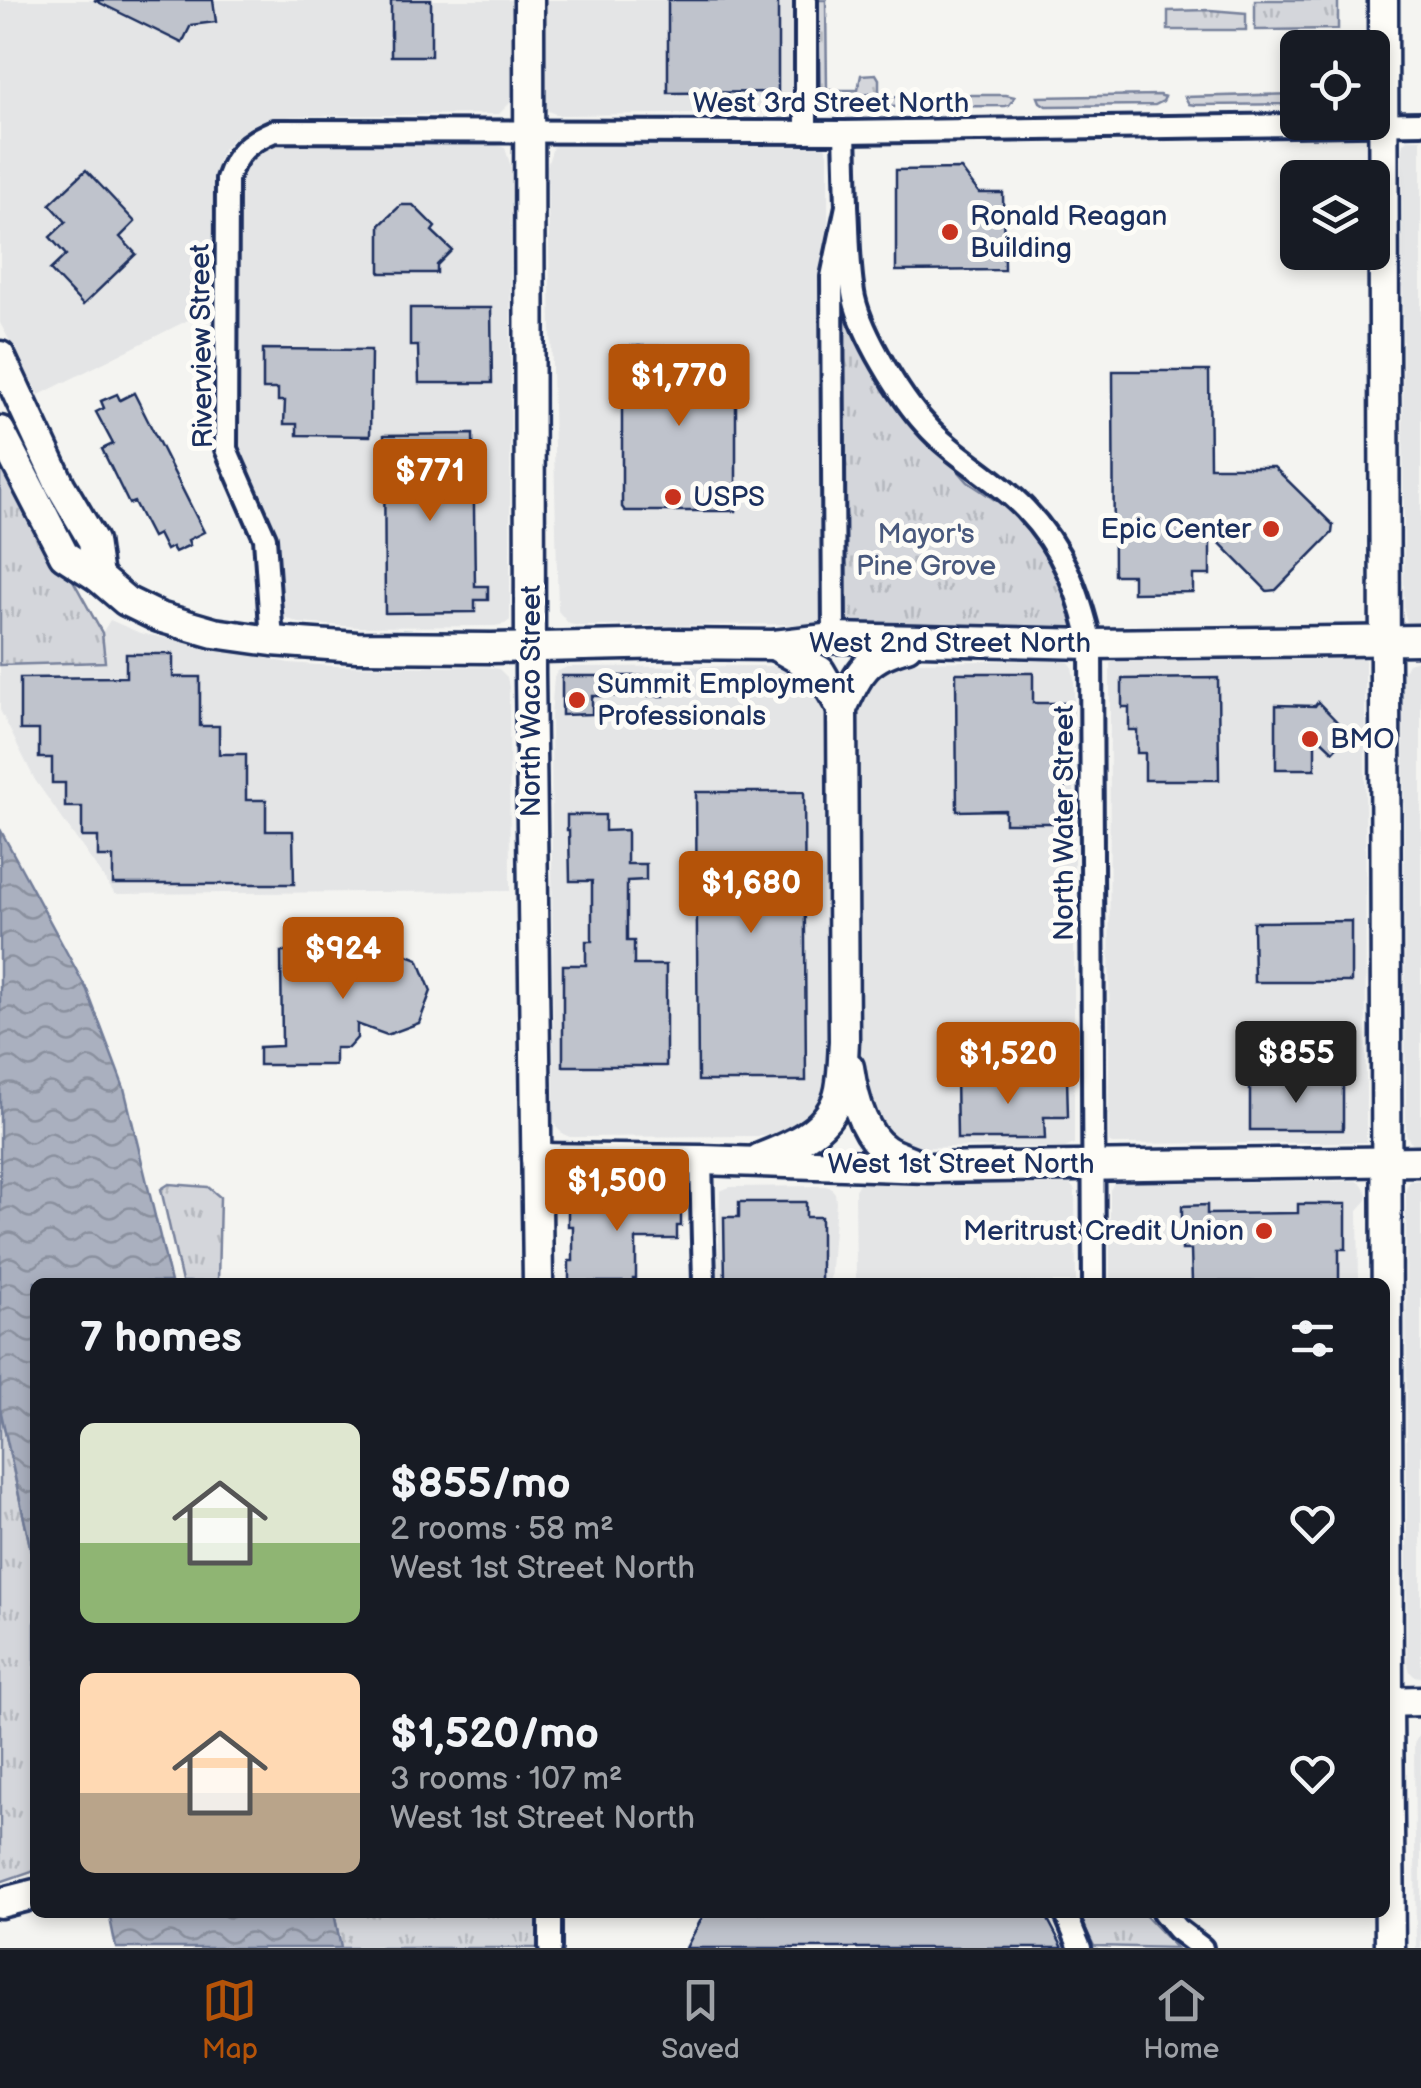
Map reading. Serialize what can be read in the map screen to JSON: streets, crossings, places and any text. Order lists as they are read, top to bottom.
{
  "streets": {
    "street": [
      "West 3rd Street North",
      "Riverview Street",
      "West 2nd Street North",
      "North Waco Street",
      "North Water Street",
      "West 1st Street North"
    ]
  },
  "crossings": [
    ["West 3rd Street North", "Riverview Street"],
    ["West 3rd Street North", "North Waco Street"],
    ["Riverview Street", "West 2nd Street North"],
    ["West 2nd Street North", "North Waco Street"],
    ["West 2nd Street North", "North Water Street"],
    ["North Waco Street", "West 1st Street North"],
    ["North Water Street", "West 1st Street North"]
  ],
  "parks": ["Mayor's Pine Grove"],
  "places": [
    "Ronald Reagan Building",
    "USPS",
    "Epic Center",
    "Summit Employment Professionals",
    "BMO",
    "Meritrust Credit Union"
  ],
  "page": {
    "price": [
      "$1,770",
      "$771",
      "$1,680",
      "$924",
      "$855",
      "$1,520",
      "$1,500"
    ],
    "heading": "7 homes",
    "list": [
      {
        "name": "$855/mo",
        "note": "2 rooms · 58 m² · West 1st Street North"
      },
      {
        "name": "$1,520/mo",
        "note": "3 rooms · 107 m² · West 1st Street North"
      }
    ],
    "tabs": ["Map", "Saved", "Home"]
  }
}
